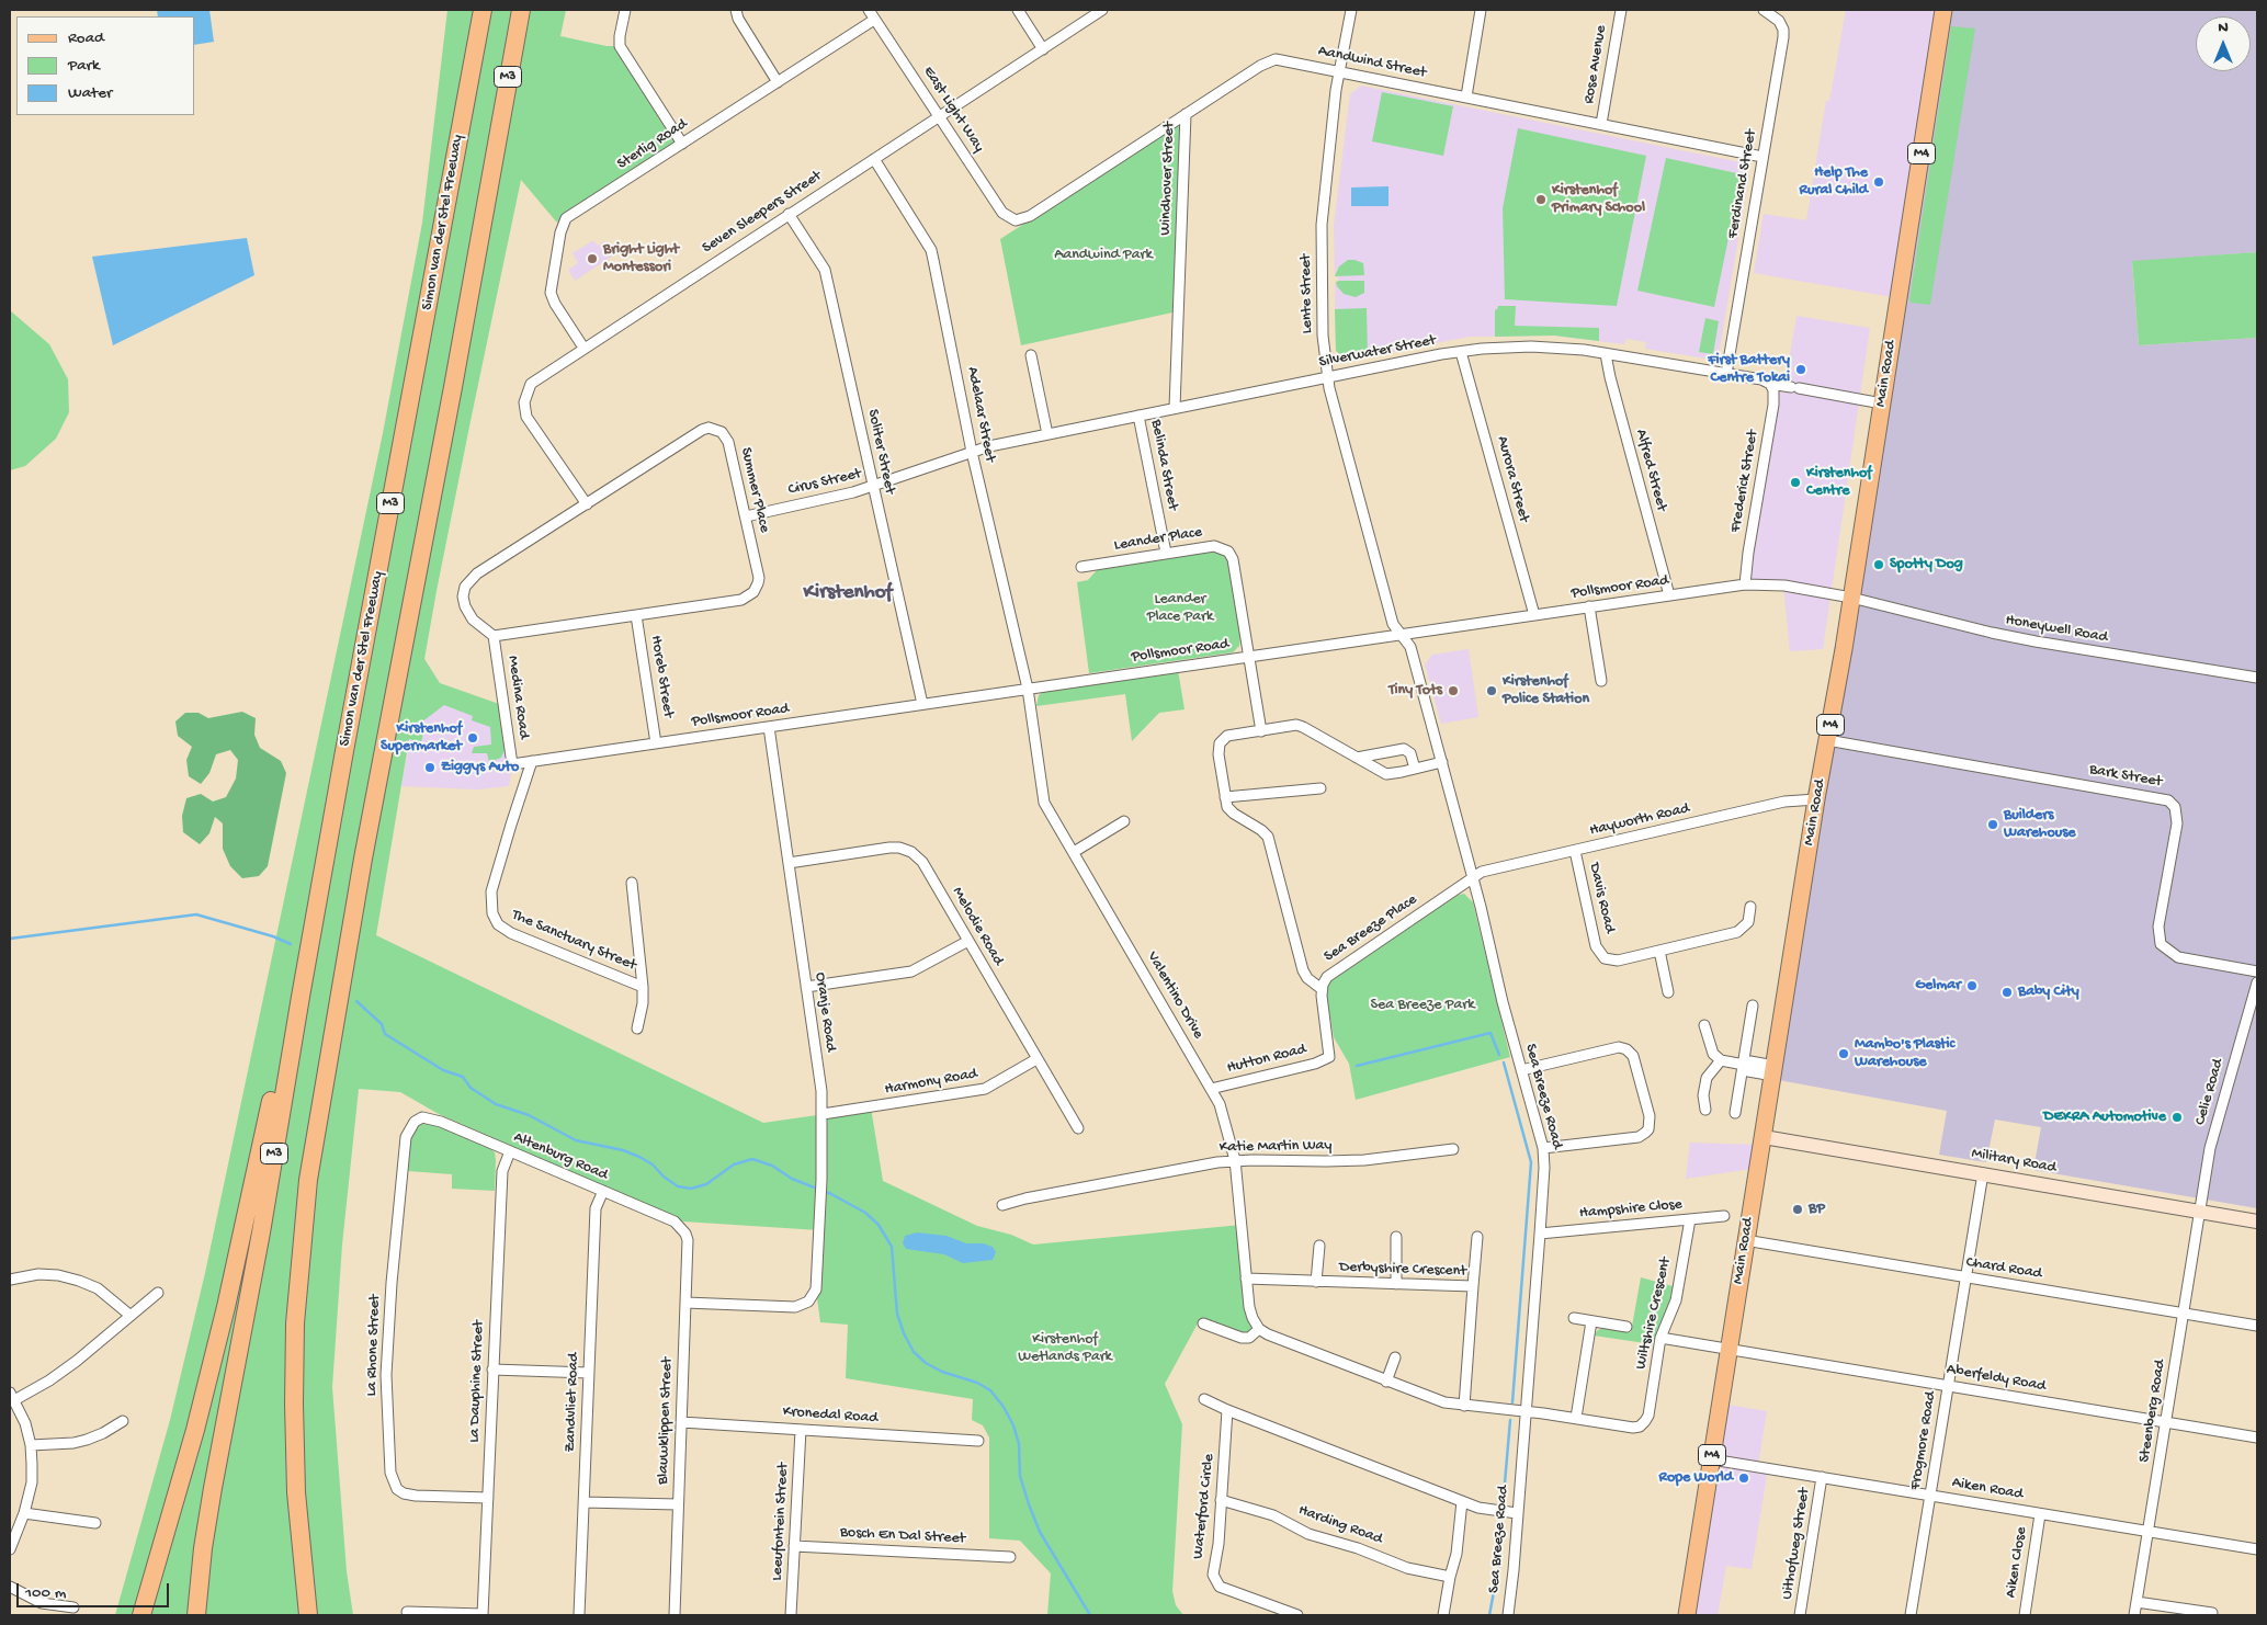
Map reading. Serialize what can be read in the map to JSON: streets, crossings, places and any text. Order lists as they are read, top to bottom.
{
  "streets": {
    "highway": ["M3", "Simon van der Stel Freeway"],
    "main road": ["M4", "Main Road", "Military Road"],
    "street": [
      "Aandwind Street",
      "Rose Avenue",
      "East Light Way",
      "Sterlig Road",
      "Windhover Street",
      "Ferdinand Street",
      "Seven Sleepers Street",
      "Lente Street",
      "Silverwater Street",
      "Adelaar Street",
      "Soliter Street",
      "Belinda Street",
      "Alfred Street",
      "Aurora Street",
      "Frederick Street",
      "Cirus Street",
      "Summer Place",
      "Leander Place",
      "Pollsmoor Road",
      "Honeywell Road",
      "Horeb Street",
      "Medina Road",
      "Bark Street",
      "Hayworth Road",
      "Davis Road",
      "Melodie Road",
      "Sea Breeze Place",
      "The Sanctuary Street",
      "Valentino Drive",
      "Oranje Road",
      "Hutton Road",
      "Harmony Road",
      "Celie Road",
      "Sea Breeze Road",
      "Katie Martin Way",
      "Altenburg Road",
      "Hampshire Close",
      "Chard Road",
      "Derbyshire Crescent",
      "Wiltshire Crescent",
      "La Rhone Street",
      "Aberfeldy Road",
      "La Dauphine Street",
      "Zandvliet Road",
      "Steenberg Road",
      "Kronedal Road",
      "Blauwklippen Street",
      "Frogmore Road",
      "Aiken Road",
      "Waterford Circle",
      "Leeufontein Street",
      "Harding Road",
      "Bosch En Dal Street",
      "Uithofweg Street",
      "Aiken Close"
    ]
  },
  "crossings": [
    ["Aandwind Street", "Rose Avenue"],
    ["Aandwind Street", "East Light Way"],
    ["Aandwind Street", "Windhover Street"],
    ["Aandwind Street", "Ferdinand Street"],
    ["Aandwind Street", "Lente Street"],
    ["East Light Way", "Sterlig Road"],
    ["East Light Way", "Seven Sleepers Street"],
    ["Sterlig Road", "Seven Sleepers Street"],
    ["Windhover Street", "Silverwater Street"],
    ["Ferdinand Street", "Silverwater Street"],
    ["Seven Sleepers Street", "Adelaar Street"],
    ["Seven Sleepers Street", "Soliter Street"],
    ["Seven Sleepers Street", "Summer Place"],
    ["Lente Street", "Silverwater Street"],
    ["Lente Street", "Pollsmoor Road"],
    ["Lente Street", "Sea Breeze Road"],
    ["Silverwater Street", "Main Road"],
    ["Silverwater Street", "Adelaar Street"],
    ["Silverwater Street", "Belinda Street"],
    ["Silverwater Street", "Alfred Street"],
    ["Silverwater Street", "Aurora Street"],
    ["Silverwater Street", "Frederick Street"],
    ["Silverwater Street", "Cirus Street"],
    ["Main Road", "Pollsmoor Road"],
    ["Main Road", "Honeywell Road"],
    ["Main Road", "Bark Street"],
    ["Main Road", "Hayworth Road"],
    ["Main Road", "Military Road"],
    ["Main Road", "Chard Road"],
    ["Main Road", "Aberfeldy Road"],
    ["Main Road", "Aiken Road"],
    ["Adelaar Street", "Cirus Street"],
    ["Adelaar Street", "Pollsmoor Road"],
    ["Adelaar Street", "Valentino Drive"],
    ["Soliter Street", "Cirus Street"],
    ["Soliter Street", "Pollsmoor Road"],
    ["Belinda Street", "Leander Place"],
    ["Alfred Street", "Pollsmoor Road"],
    ["Aurora Street", "Pollsmoor Road"],
    ["Frederick Street", "Pollsmoor Road"],
    ["Cirus Street", "Summer Place"],
    ["Summer Place", "Horeb Street"],
    ["Summer Place", "Medina Road"],
    ["Leander Place", "Pollsmoor Road"],
    ["Pollsmoor Road", "Honeywell Road"],
    ["Pollsmoor Road", "Horeb Street"],
    ["Pollsmoor Road", "Medina Road"],
    ["Pollsmoor Road", "The Sanctuary Street"],
    ["Pollsmoor Road", "Valentino Drive"],
    ["Pollsmoor Road", "Oranje Road"],
    ["Pollsmoor Road", "Sea Breeze Road"],
    ["Hayworth Road", "Davis Road"],
    ["Hayworth Road", "Sea Breeze Place"],
    ["Hayworth Road", "Sea Breeze Road"],
    ["Melodie Road", "Oranje Road"],
    ["Melodie Road", "Harmony Road"],
    ["Sea Breeze Place", "Hutton Road"],
    ["Sea Breeze Place", "Sea Breeze Road"],
    ["Valentino Drive", "Hutton Road"],
    ["Valentino Drive", "Katie Martin Way"],
    ["Valentino Drive", "Derbyshire Crescent"],
    ["Oranje Road", "Harmony Road"],
    ["Oranje Road", "Blauwklippen Street"],
    ["Celie Road", "Military Road"],
    ["Celie Road", "Steenberg Road"],
    ["Sea Breeze Road", "Hampshire Close"],
    ["Sea Breeze Road", "Wiltshire Crescent"],
    ["Altenburg Road", "La Rhone Street"],
    ["Altenburg Road", "La Dauphine Street"],
    ["Altenburg Road", "Zandvliet Road"],
    ["Altenburg Road", "Blauwklippen Street"],
    ["Military Road", "Steenberg Road"],
    ["Military Road", "Frogmore Road"],
    ["Hampshire Close", "Wiltshire Crescent"],
    ["Chard Road", "Steenberg Road"],
    ["Chard Road", "Frogmore Road"],
    ["Wiltshire Crescent", "Aberfeldy Road"],
    ["La Rhone Street", "La Dauphine Street"],
    ["Aberfeldy Road", "Steenberg Road"],
    ["Aberfeldy Road", "Frogmore Road"],
    ["Steenberg Road", "Aiken Road"],
    ["Kronedal Road", "Blauwklippen Street"],
    ["Kronedal Road", "Leeufontein Street"],
    ["Frogmore Road", "Aiken Road"],
    ["Aiken Road", "Uithofweg Street"],
    ["Aiken Road", "Aiken Close"],
    ["Waterford Circle", "Harding Road"],
    ["Leeufontein Street", "Bosch En Dal Street"]
  ],
  "districts": ["Kirstenhof"],
  "parks": [
    "Aandwind Park",
    "Leander Place Park",
    "Sea Breeze Park",
    "Kirstenhof Wetlands Park"
  ],
  "places": [
    "Help The Rural Child",
    "Kirstenhof Primary School",
    "Bright Light Montessori",
    "First Battery Centre Tokai",
    "Kirstenhof Centre",
    "Spotty Dog",
    "Tiny Tots",
    "Kirstenhof Police Station",
    "Kirstenhof Supermarket",
    "Ziggys Auto",
    "Builders Warehouse",
    "Gelmar",
    "Baby City",
    "Mambo's Plastic Warehouse",
    "DEKRA Automotive",
    "BP",
    "Rope World"
  ],
  "legend": ["Road", "Park", "Water"],
  "scale_bar": "100 m",
  "north": "top"
}
